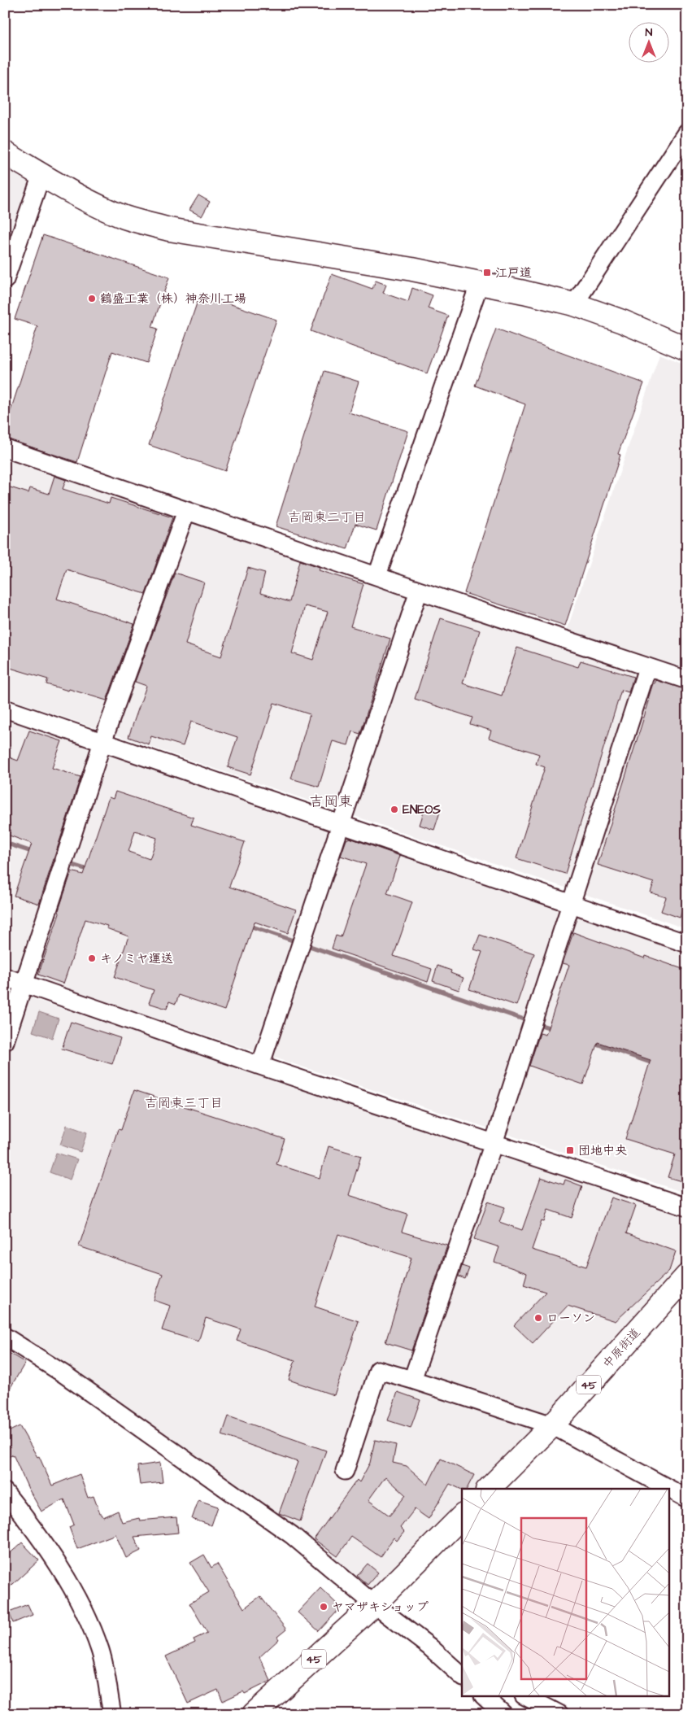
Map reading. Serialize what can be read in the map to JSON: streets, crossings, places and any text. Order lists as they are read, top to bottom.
{
  "streets": {
    "street": ["中原街道", "45"]
  },
  "districts": ["吉岡東二丁目", "吉岡東", "吉岡東三丁目"],
  "places": {
    "transit": ["江戸道", "団地中央"],
    "other": [
      "鶴盛工業（株）神奈川工場",
      "ENEOS",
      "キノミヤ運送",
      "ローソン",
      "ヤマザキショップ"
    ]
  },
  "north": "top"
}
